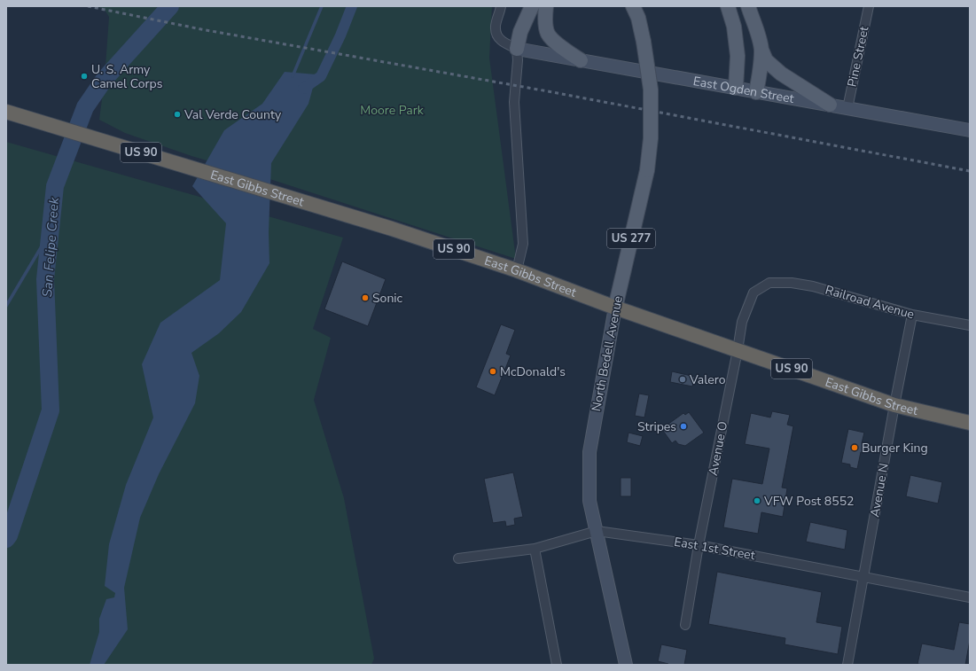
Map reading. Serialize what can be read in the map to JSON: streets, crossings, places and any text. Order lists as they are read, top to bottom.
{
  "streets": {
    "highway": ["US 90", "East Gibbs Street"],
    "main road": ["East Ogden Street", "US 277", "North Bedell Avenue"],
    "street": [
      "Pine Street",
      "Railroad Avenue",
      "Avenue O",
      "Avenue N",
      "East 1st Street"
    ]
  },
  "crossings": [
    ["Pine Street", "East Ogden Street"],
    ["East Gibbs Street", "North Bedell Avenue"],
    ["East Gibbs Street", "Avenue O"],
    ["East Gibbs Street", "Avenue N"],
    ["Railroad Avenue", "Avenue O"],
    ["Railroad Avenue", "Avenue N"],
    ["North Bedell Avenue", "East 1st Street"],
    ["Avenue O", "East 1st Street"],
    ["Avenue N", "East 1st Street"]
  ],
  "water": ["San Felipe Creek"],
  "parks": ["Moore Park"],
  "places": [
    "U. S. Army Camel Corps",
    "Val Verde County",
    "Sonic",
    "McDonald's",
    "Valero",
    "Stripes",
    "Burger King",
    "VFW Post 8552"
  ]
}
